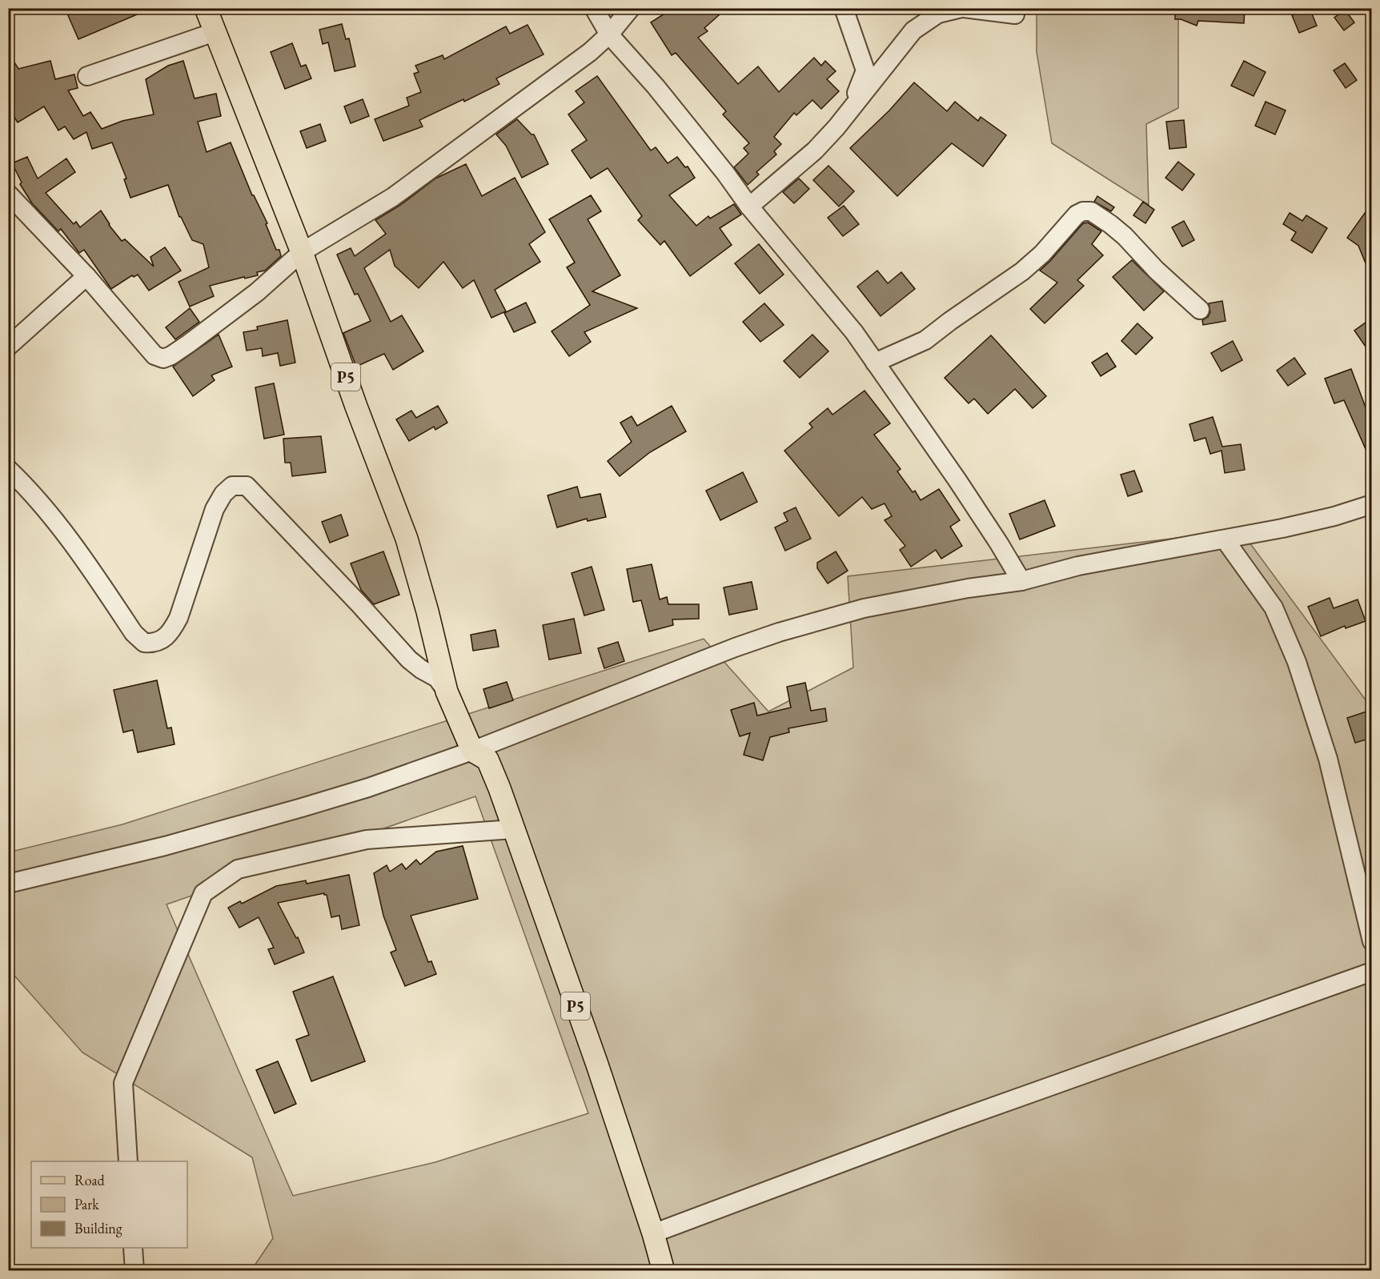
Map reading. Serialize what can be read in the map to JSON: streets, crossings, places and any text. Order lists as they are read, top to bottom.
{
  "streets": {
    "main road": ["P5"]
  },
  "legend": ["Road", "Park", "Building"]
}
